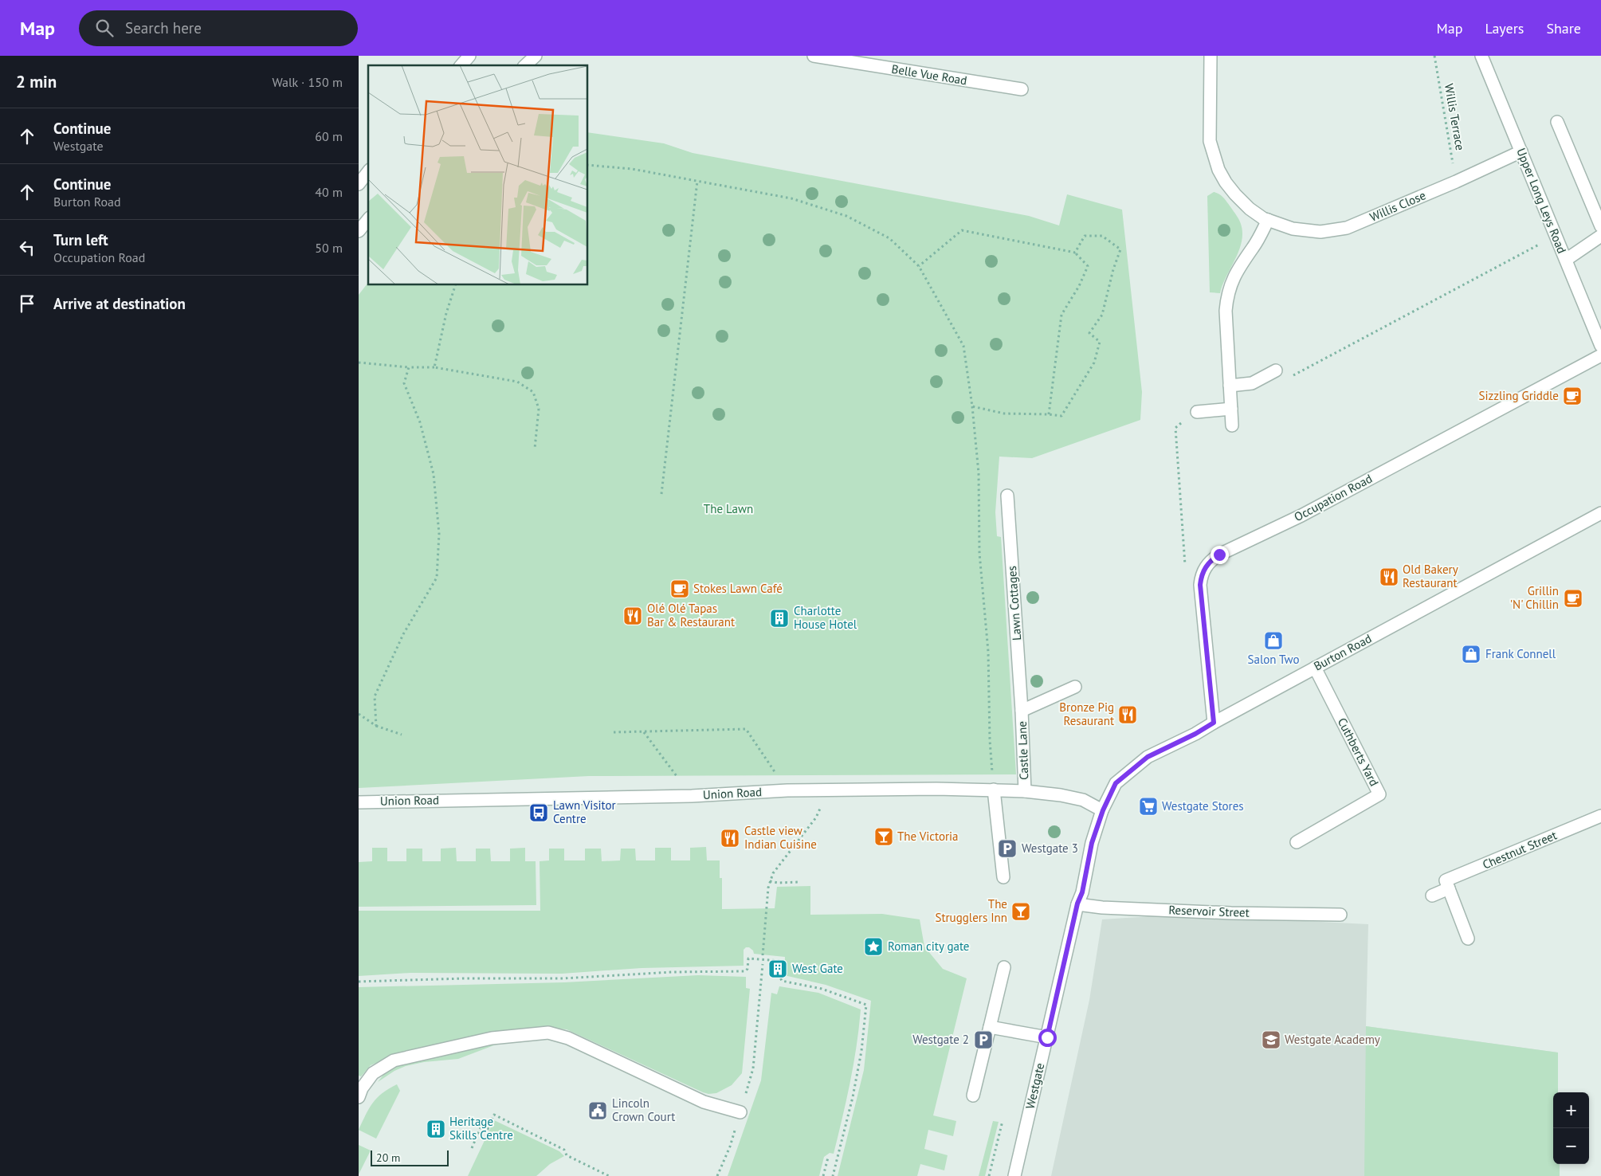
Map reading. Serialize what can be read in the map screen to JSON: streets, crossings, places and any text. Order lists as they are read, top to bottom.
{
  "streets": {
    "street": [
      "Belle Vue Road",
      "Upper Long Leys Road",
      "Willis Close",
      "Occupation Road",
      "Lawn Cottages",
      "Burton Road",
      "Castle Lane",
      "Cuthberts Yard",
      "Union Road",
      "Chestnut Street",
      "Reservoir Street",
      "Westgate"
    ],
    "path": ["Willis Terrace"]
  },
  "crossings": [
    ["Willis Terrace", "Willis Close"],
    ["Upper Long Leys Road", "Willis Close"],
    ["Occupation Road", "Burton Road"],
    ["Lawn Cottages", "Castle Lane"],
    ["Burton Road", "Cuthberts Yard"],
    ["Burton Road", "Union Road"],
    ["Burton Road", "Westgate"],
    ["Castle Lane", "Union Road"],
    ["Union Road", "Westgate"],
    ["Reservoir Street", "Westgate"]
  ],
  "parks": ["The Lawn"],
  "places": {
    "cafe": ["Sizzling Griddle", "Stokes Lawn Café", "Grillin 'N' Chillin"],
    "restaurant": [
      "Old Bakery Restaurant",
      "Olé Olé Tapas Bar & Restaurant",
      "Bronze Pig Resaurant",
      "Castle view Indian Cuisine"
    ],
    "building": ["Charlotte House Hotel", "West Gate", "Heritage Skills Centre"],
    "shop": ["Salon Two", "Frank Connell"],
    "supermarket": ["Westgate Stores"],
    "bus stop": ["Lawn Visitor Centre"],
    "bar": ["The Victoria", "The Strugglers Inn"],
    "parking": ["Westgate 3", "Westgate 2"],
    "place": ["Roman city gate"],
    "school or university": ["Westgate Academy"],
    "public building": ["Lincoln Crown Court"]
  },
  "scale_bar": "20 m",
  "page": {
    "header": "Map",
    "search": "Search here",
    "nav": ["Map", "Layers", "Share"],
    "heading": ["2 min", "Walk · 150 m"],
    "list": [
      ["Continue", "Westgate", "60 m"],
      ["Continue", "Burton Road", "40 m"],
      ["Turn left", "Occupation Road", "50 m"],
      "Arrive at destination"
    ],
    "map_buttons": ["+", "−"],
    "scale": "20 m"
  }
}
